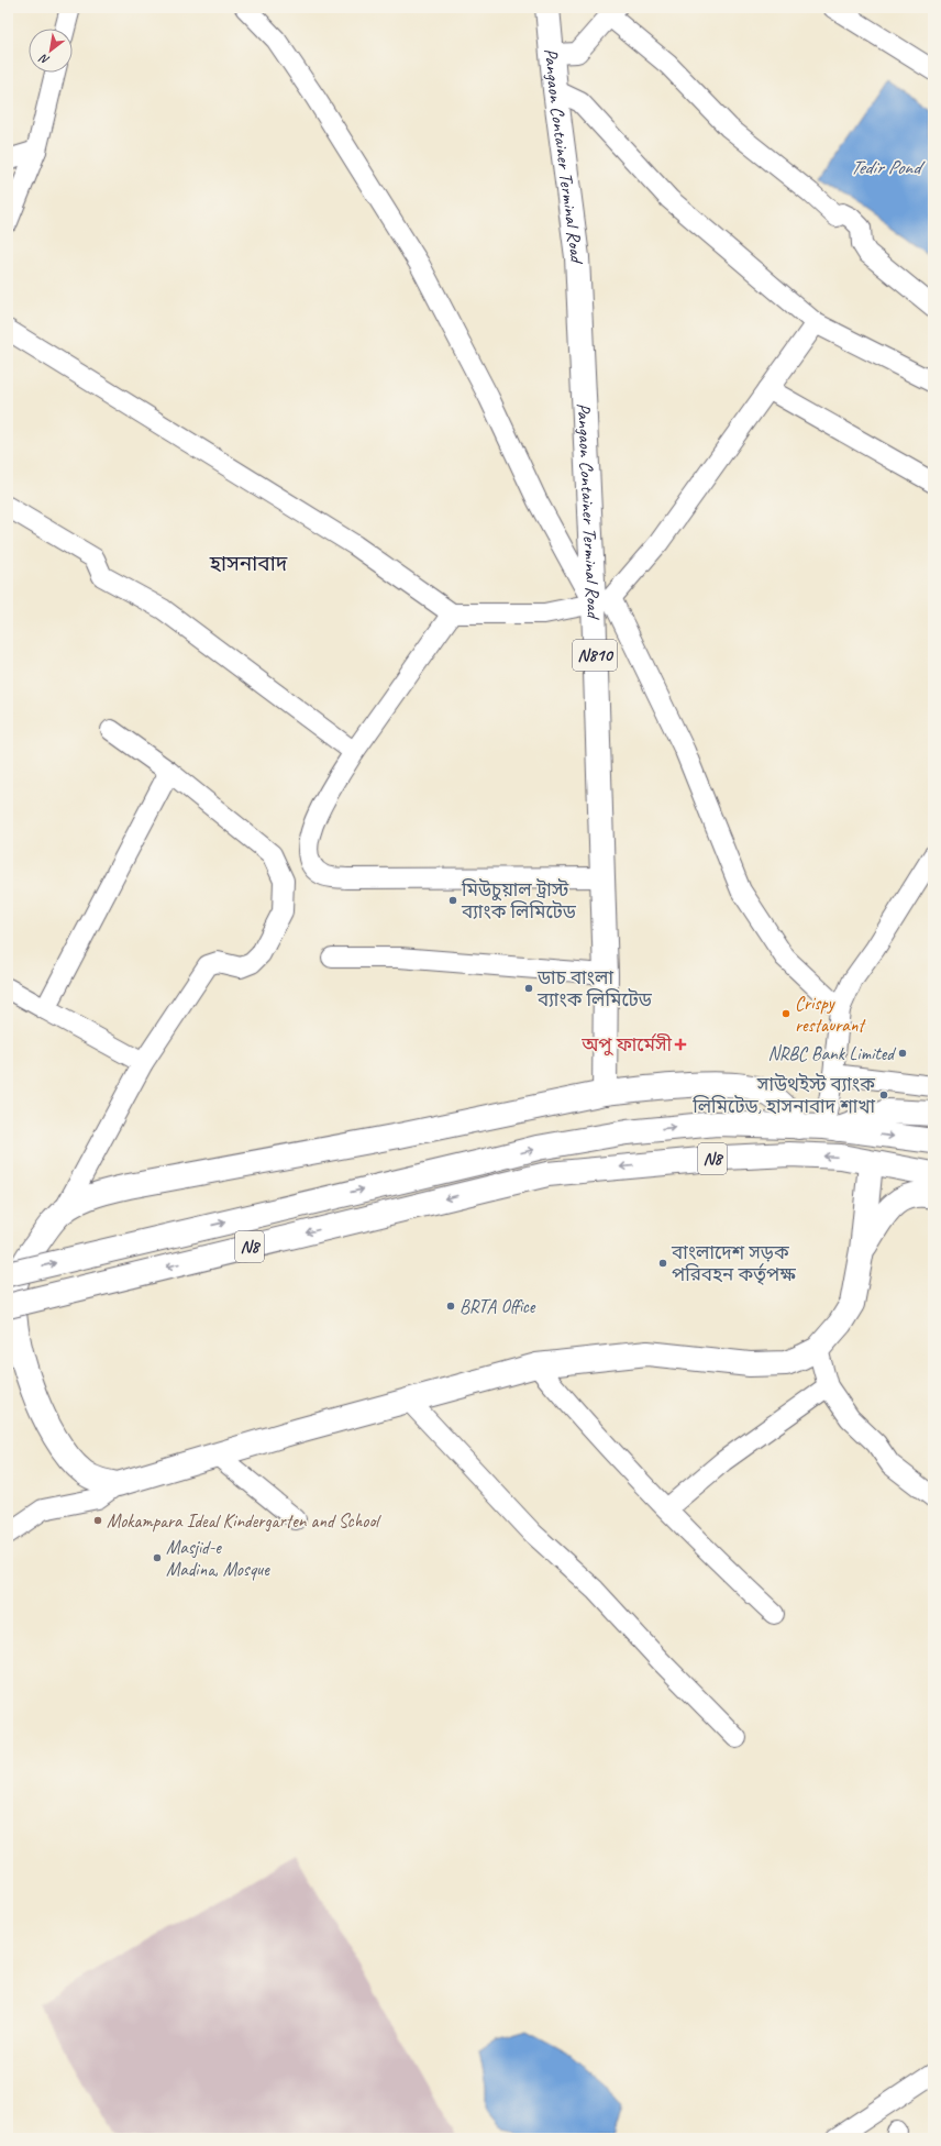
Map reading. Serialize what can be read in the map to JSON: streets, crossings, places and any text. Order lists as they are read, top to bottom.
{
  "streets": {
    "main road": ["Pangaon Container Terminal Road", "N810", "N8"]
  },
  "districts": ["হাসনাবাদ"],
  "water": ["Tedir Pond"],
  "places": {
    "other": [
      "মিউচুয়াল ট্রাস্ট ব্যাংক লিমিটেড",
      "ডাচ বাংলা ব্যাংক লিমিটেড",
      "Crispy restaurant",
      "NRBC Bank Limited",
      "সাউথইস্ট ব্যাংক লিমিটেড, হাসনাবাদ শাখা",
      "বাংলাদেশ সড়ক পরিবহন কর্তৃপক্ষ",
      "BRTA Office",
      "Mokampara Ideal Kindergarten and School",
      "Masjid-e Madina, Mosque"
    ],
    "health": ["অপু ফার্মেসী"]
  },
  "north": "bottom left"
}
